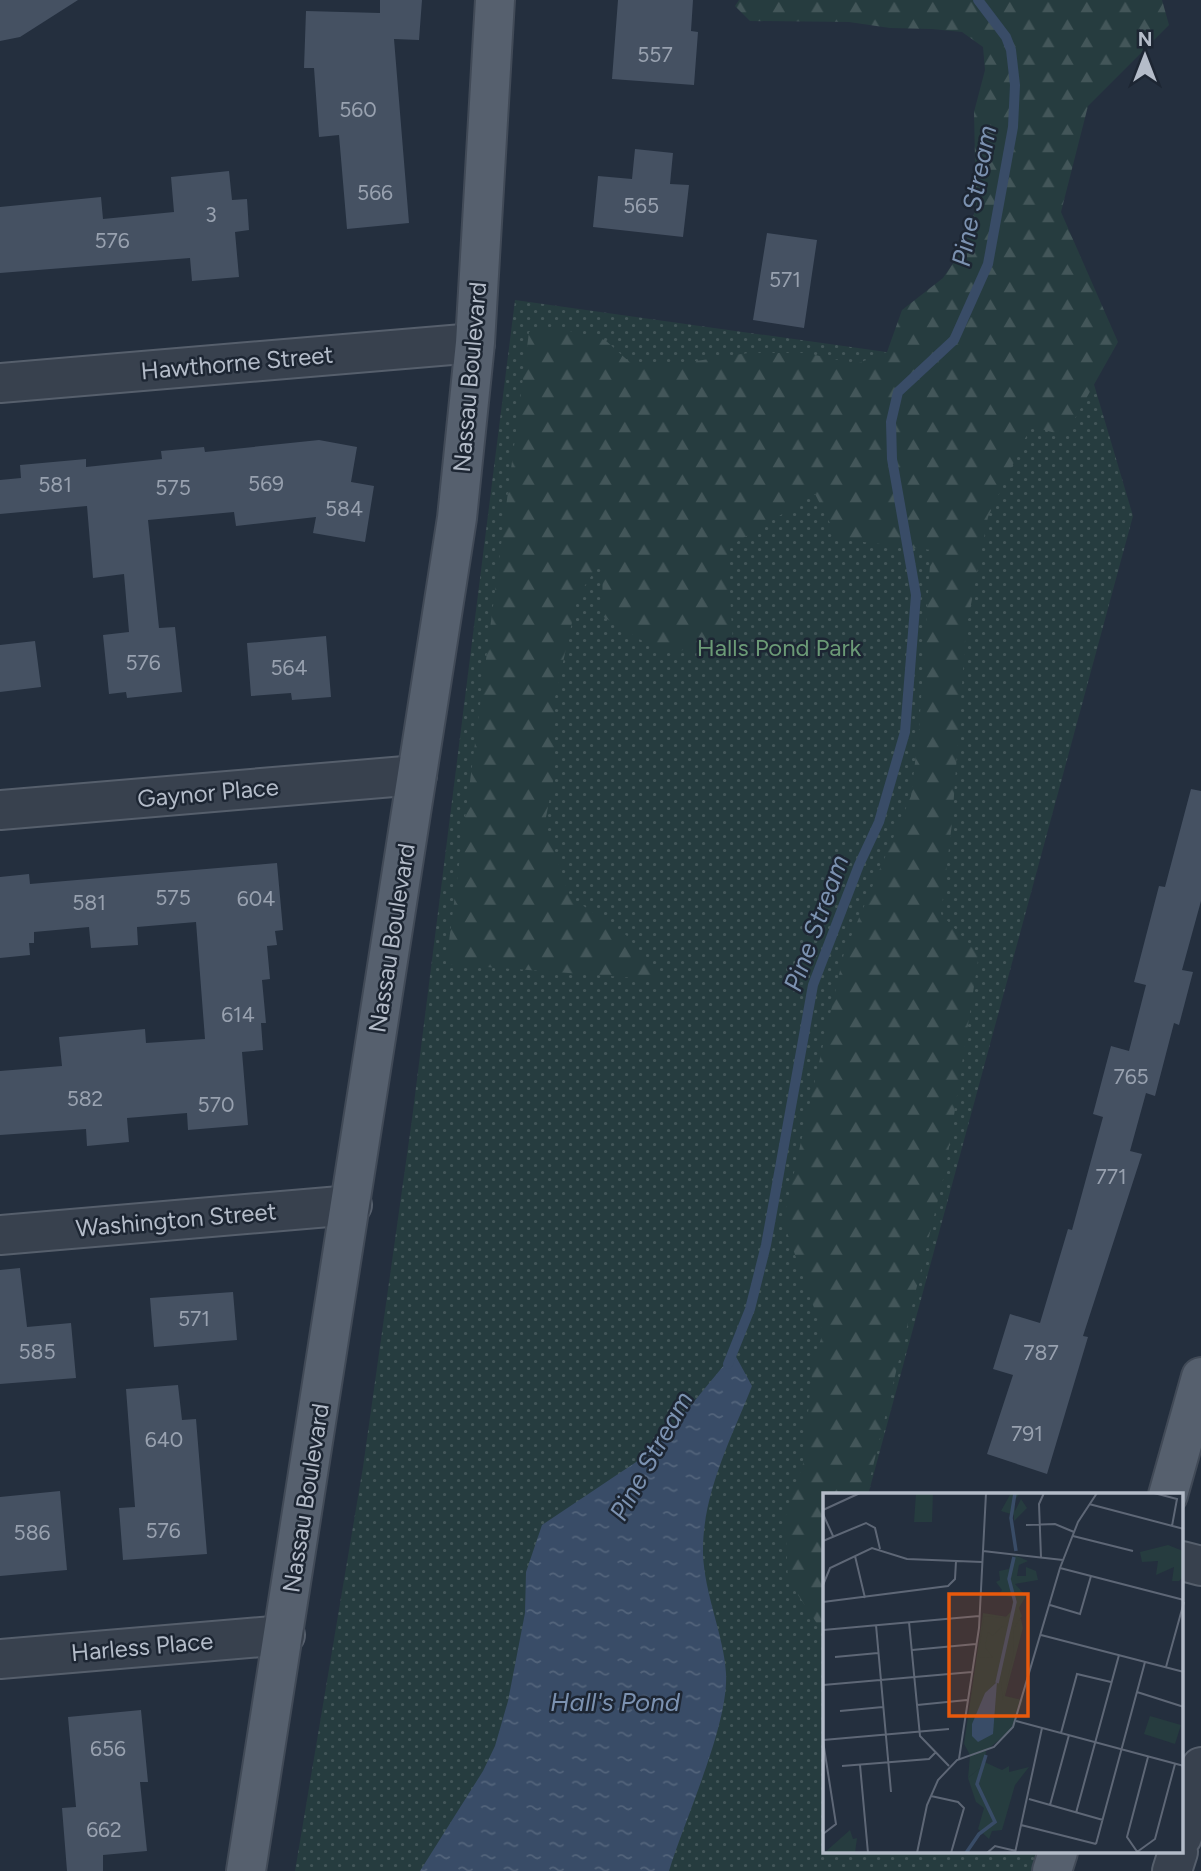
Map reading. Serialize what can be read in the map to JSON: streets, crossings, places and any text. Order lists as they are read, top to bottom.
{
  "streets": {
    "main road": ["Nassau Boulevard"],
    "street": [
      "Hawthorne Street",
      "Gaynor Place",
      "Washington Street",
      "Harless Place"
    ]
  },
  "crossings": [
    ["Hawthorne Street", "Nassau Boulevard"],
    ["Nassau Boulevard", "Gaynor Place"],
    ["Nassau Boulevard", "Washington Street"],
    ["Nassau Boulevard", "Harless Place"]
  ],
  "water": ["Pine Stream", "Hall's Pond"],
  "parks": ["Halls Pond Park"],
  "house_numbers": [
    "557",
    "560",
    "566",
    "565",
    "3",
    "576",
    "571",
    "569",
    "581",
    "575",
    "584",
    "576",
    "564",
    "575",
    "604",
    "581",
    "614",
    "765",
    "582",
    "570",
    "771",
    "571",
    "585",
    "787",
    "791",
    "640",
    "576",
    "586",
    "656",
    "662"
  ],
  "north": "top"
}
